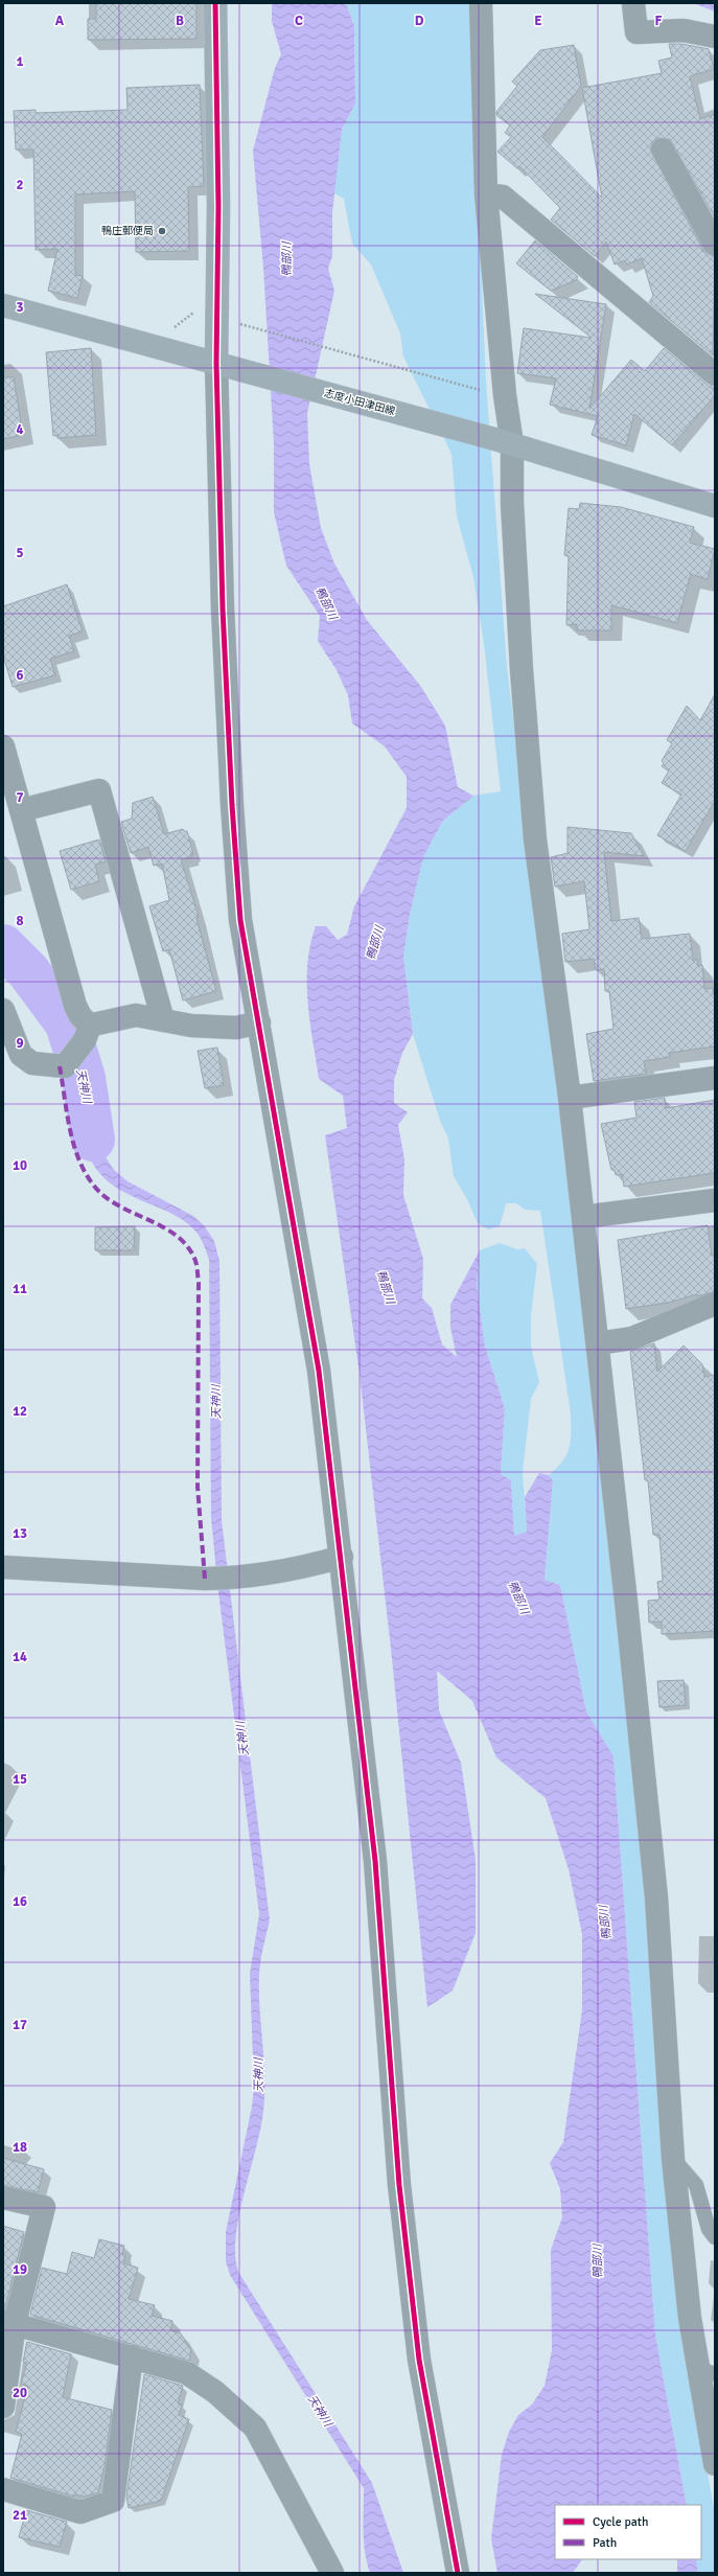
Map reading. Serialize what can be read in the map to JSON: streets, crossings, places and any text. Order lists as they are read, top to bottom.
{
  "streets": {
    "main road": ["志度小田津田線"]
  },
  "water": ["鴨部川", "天神川"],
  "places": ["鴨庄郵便局"],
  "legend": ["Cycle path", "Path"],
  "grid": {
    "columns": [
      "A",
      "B",
      "C",
      "D",
      "E",
      "F"
    ],
    "rows": [
      "1",
      "2",
      "3",
      "4",
      "5",
      "6",
      "7",
      "8",
      "9",
      "10",
      "11",
      "12",
      "13",
      "14",
      "15",
      "16",
      "17",
      "18",
      "19",
      "20",
      "21"
    ]
  }
}
